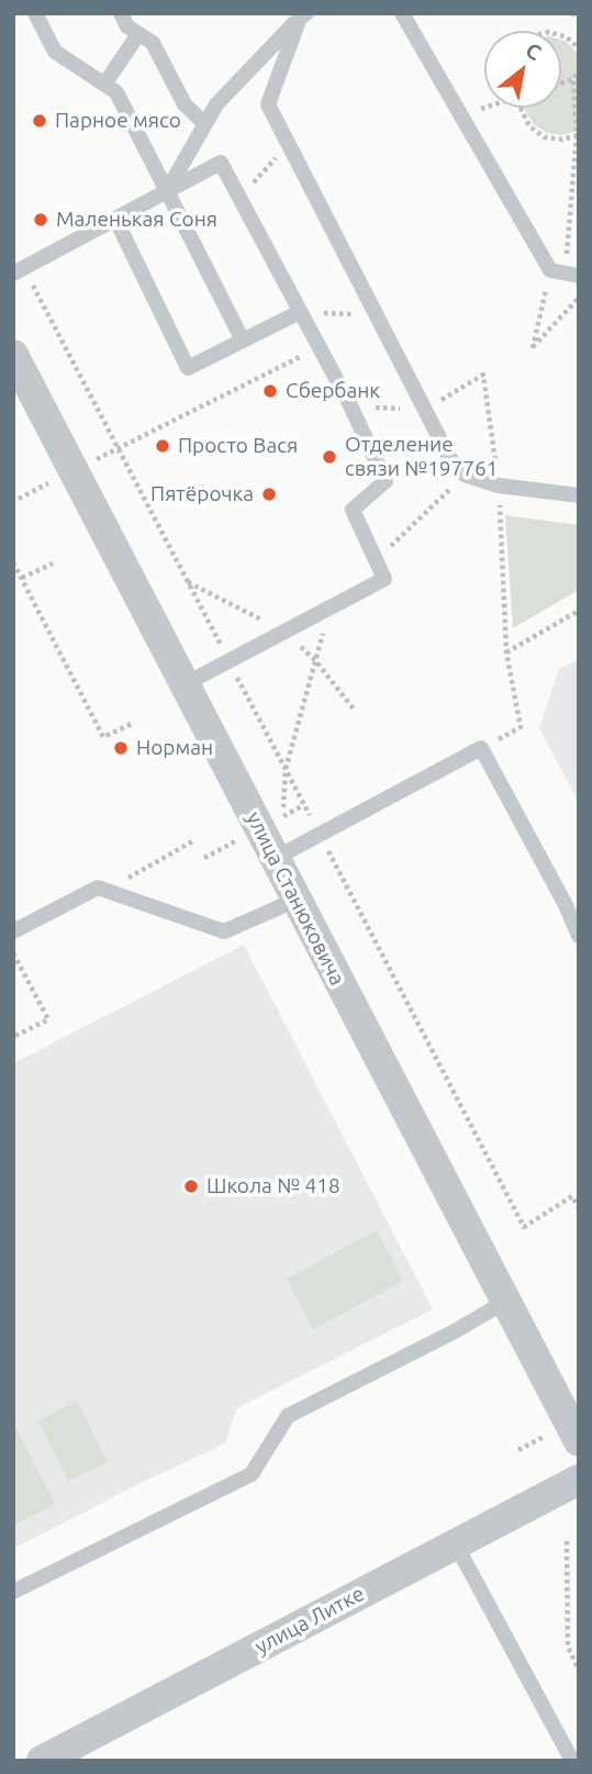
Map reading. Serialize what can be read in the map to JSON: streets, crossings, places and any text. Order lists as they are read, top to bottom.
{
  "streets": {
    "street": ["улица Станюковича", "улица Литке"]
  },
  "places": [
    "Парное мясо",
    "Маленькая Соня",
    "Сбербанк",
    "Просто Вася",
    "Отделение связи №197761",
    "Пятёрочка",
    "Норман",
    "Школа № 418"
  ],
  "north": "top right"
}
